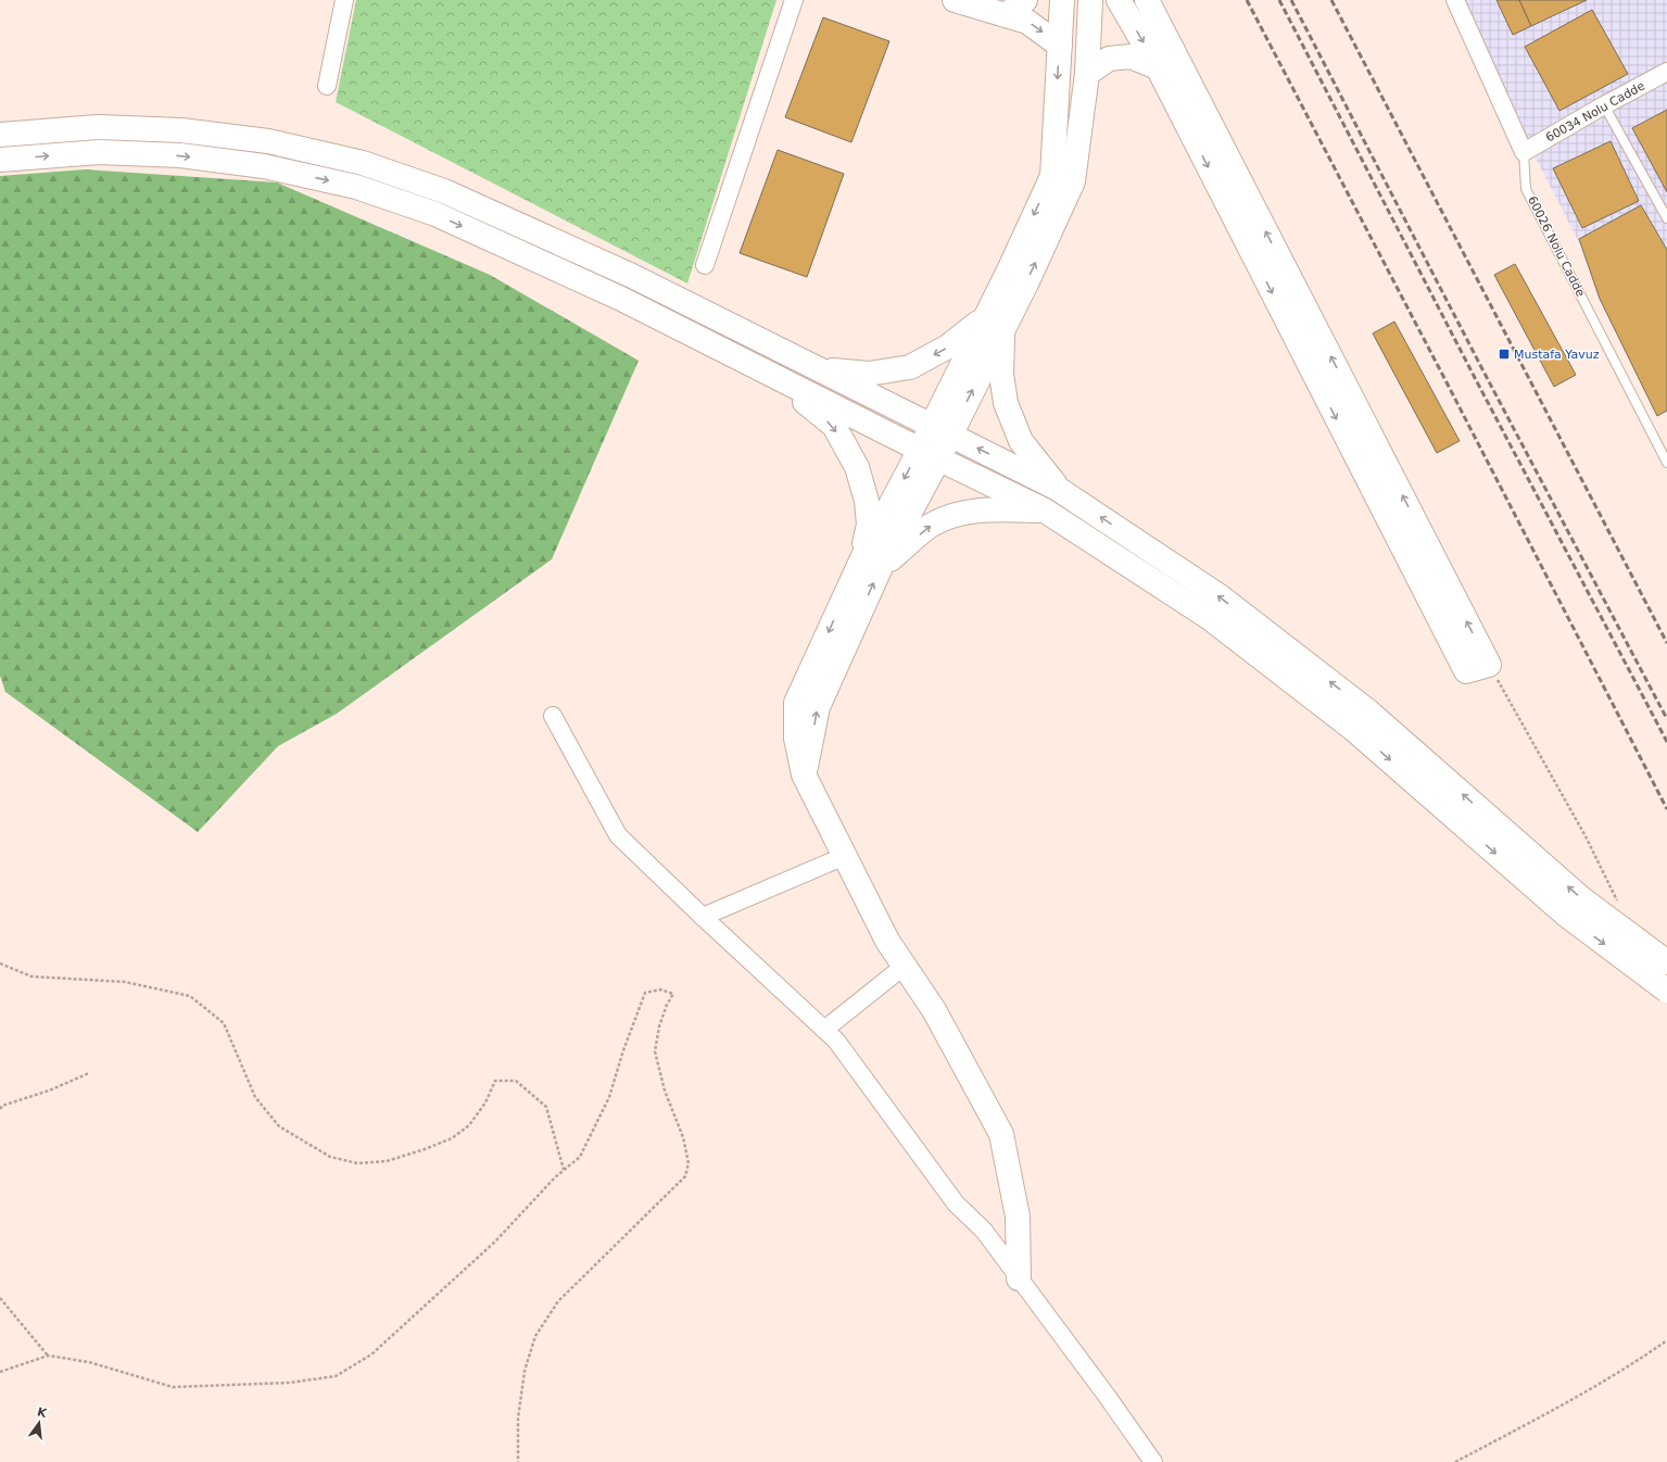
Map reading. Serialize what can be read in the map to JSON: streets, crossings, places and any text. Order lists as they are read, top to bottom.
{
  "streets": {
    "street": ["60034 Nolu Cadde", "60026 Nolu Cadde"]
  },
  "crossings": [
    ["60034 Nolu Cadde", "60026 Nolu Cadde"]
  ],
  "places": {
    "transit": ["Mustafa Yavuz"]
  },
  "north": "top"
}
